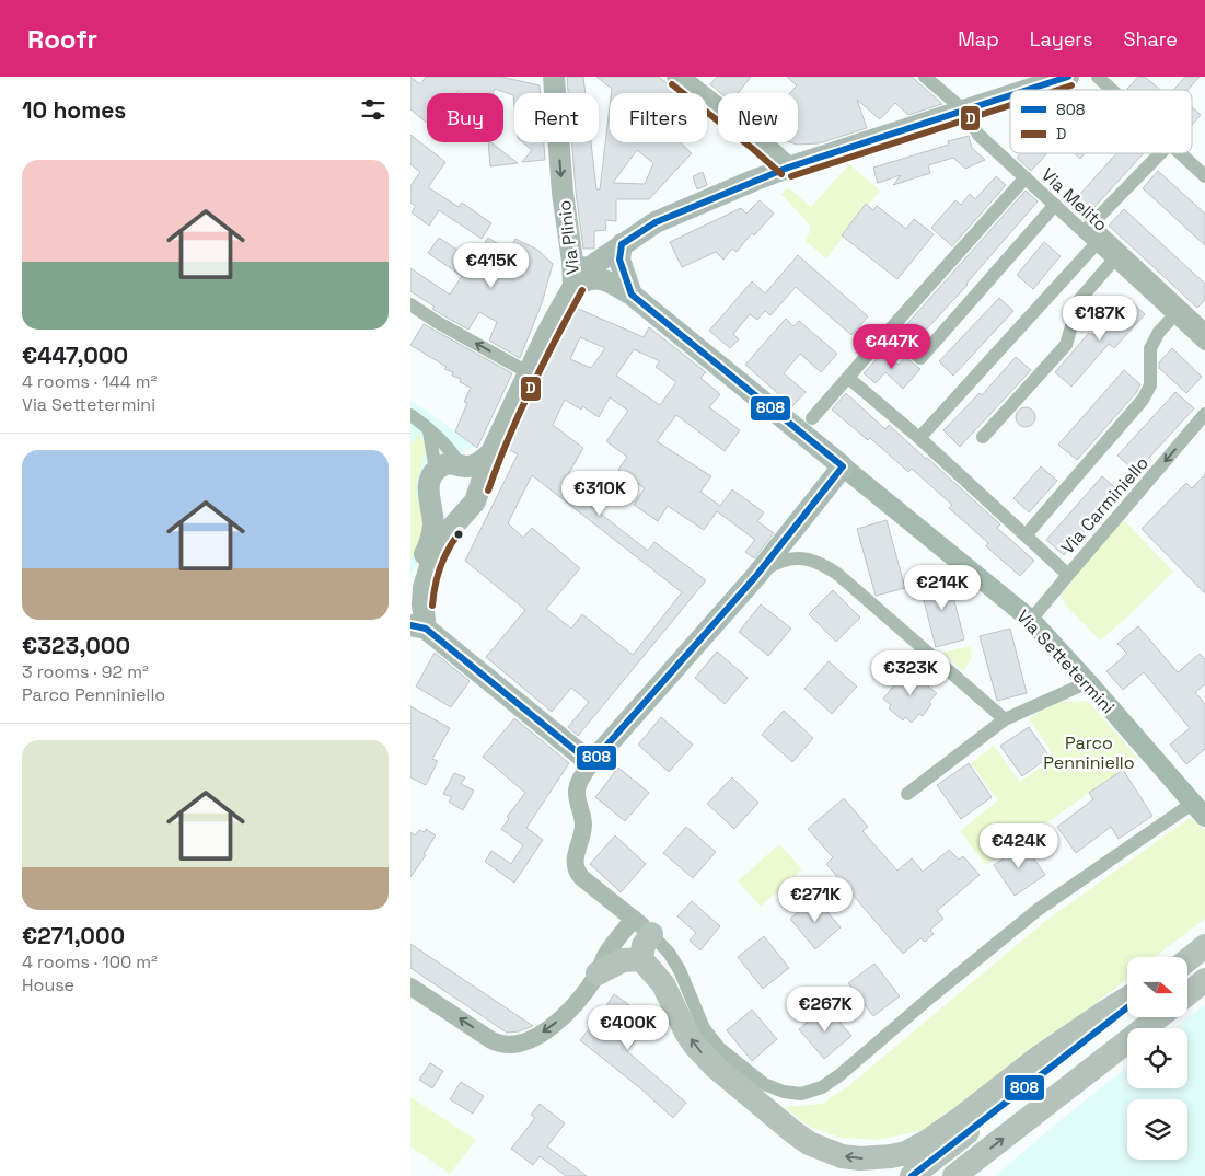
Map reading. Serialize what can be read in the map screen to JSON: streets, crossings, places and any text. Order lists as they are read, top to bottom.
{
  "streets": {
    "main road": ["Via Plinio", "Via Settetermini"],
    "street": ["Via Melito", "Via Carminiello"]
  },
  "crossings": [
    ["Via Plinio", "Via Settetermini"],
    ["Via Carminiello", "Via Settetermini"]
  ],
  "parks": ["Parco Penniniello"],
  "lines": ["transit line 808", "transit line D"],
  "legend": ["808", "D"],
  "north": "right",
  "page": {
    "header": "Roofr",
    "nav": ["Map", "Layers", "Share"],
    "heading": "10 homes",
    "chip": [
      "Buy",
      "Rent",
      "Filters",
      "New"
    ],
    "list": [
      {
        "name": "€447,000",
        "note": "4 rooms · 144 m² · Via Settetermini"
      },
      {
        "name": "€323,000",
        "note": "3 rooms · 92 m² · Parco Penniniello"
      },
      {
        "name": "€271,000",
        "note": "4 rooms · 100 m² · House"
      }
    ],
    "price": [
      "€415K",
      "€187K",
      "€447K",
      "€310K",
      "€214K",
      "€323K",
      "€424K",
      "€271K",
      "€267K",
      "€400K"
    ]
  }
}
